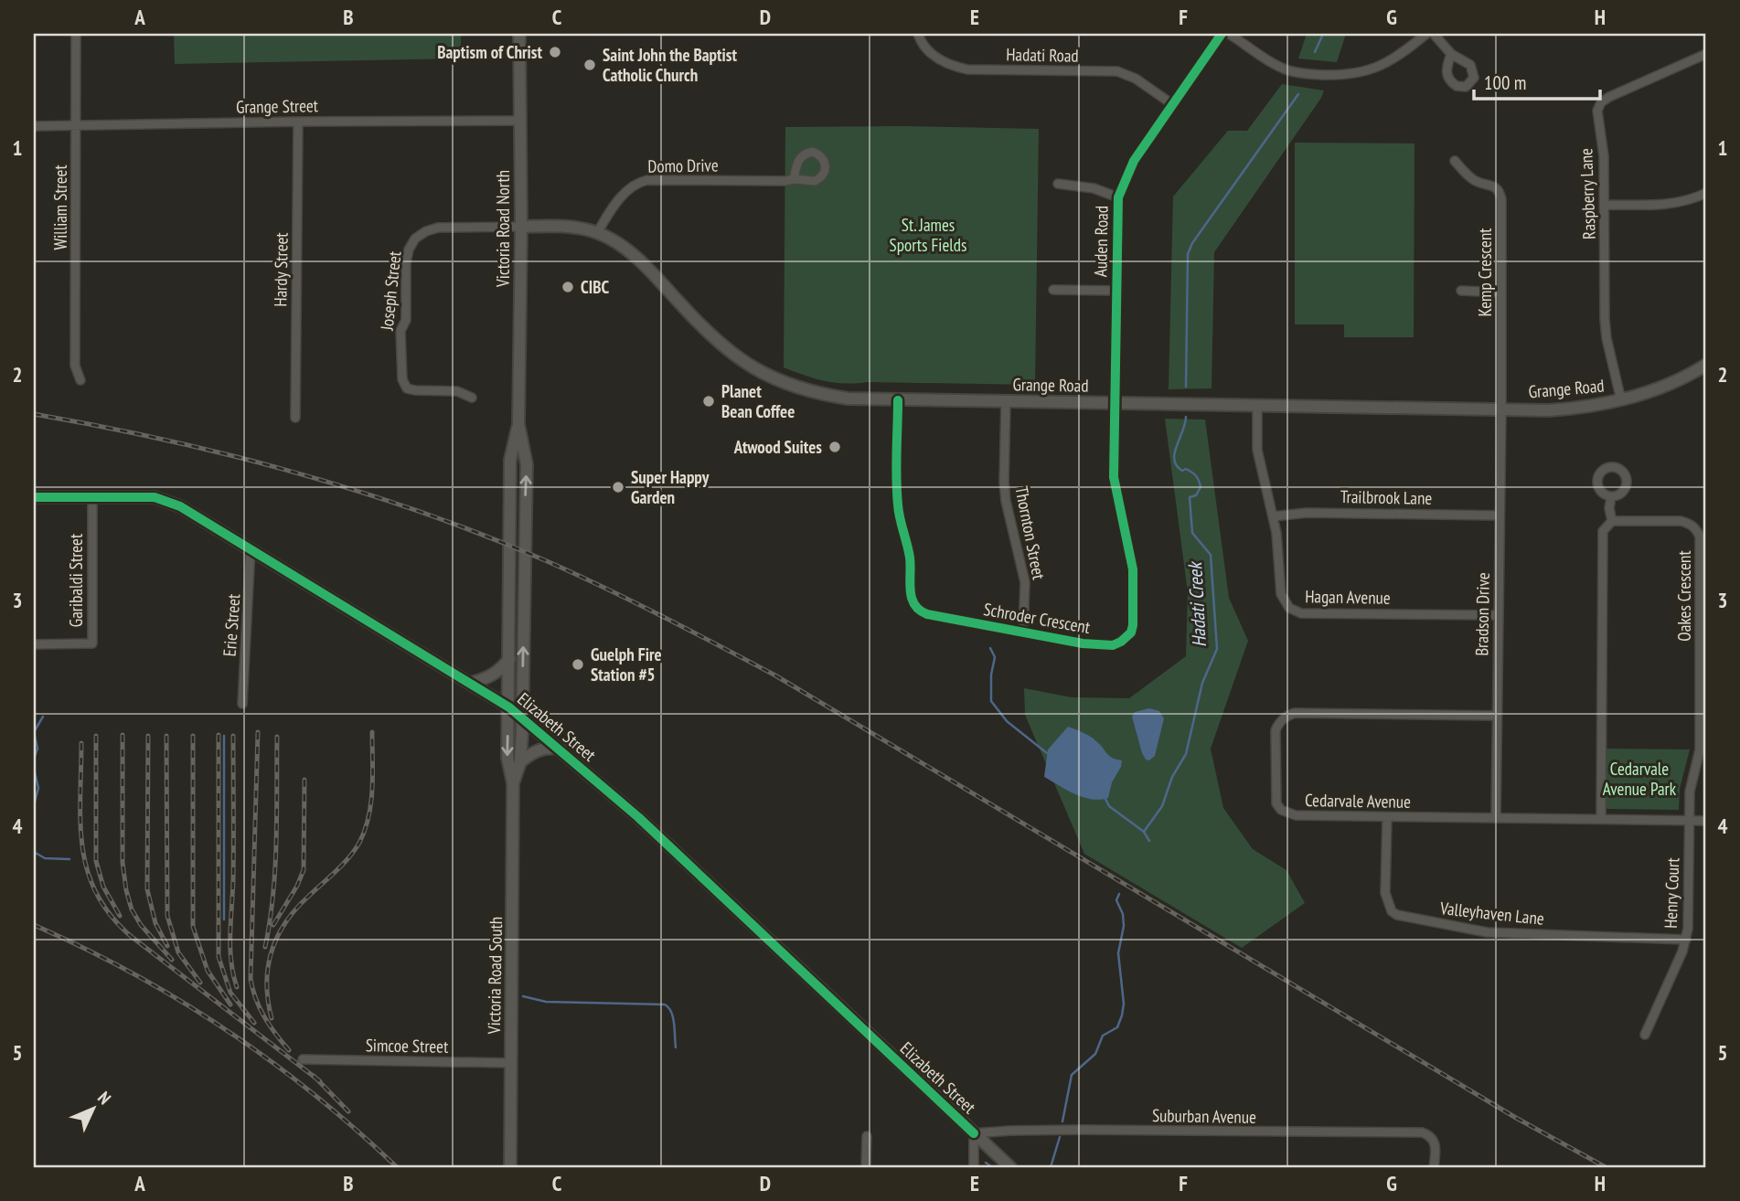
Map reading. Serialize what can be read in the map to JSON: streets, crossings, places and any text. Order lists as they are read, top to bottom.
{
  "streets": {
    "main road": [
      "Victoria Road North",
      "Grange Road",
      "Elizabeth Street",
      "Victoria Road South"
    ],
    "street": [
      "Hadati Road",
      "Grange Street",
      "Domo Drive",
      "Raspberry Lane",
      "William Street",
      "Auden Road",
      "Hardy Street",
      "Kemp Crescent",
      "Joseph Street",
      "Trailbrook Lane",
      "Thornton Street",
      "Garibaldi Street",
      "Oakes Crescent",
      "Hagan Avenue",
      "Bradson Drive",
      "Schroder Crescent",
      "Erie Street",
      "Cedarvale Avenue",
      "Henry Court",
      "Valleyhaven Lane",
      "Simcoe Street",
      "Suburban Avenue"
    ]
  },
  "crossings": [
    ["Hadati Road", "Auden Road"],
    ["Grange Street", "William Street"],
    ["Grange Street", "Victoria Road North"],
    ["Grange Street", "Hardy Street"],
    ["Domo Drive", "Grange Road"],
    ["Raspberry Lane", "Grange Road"],
    ["Victoria Road North", "Joseph Street"],
    ["Victoria Road North", "Grange Road"],
    ["Victoria Road North", "Victoria Road South"],
    ["Auden Road", "Grange Road"],
    ["Auden Road", "Schroder Crescent"],
    ["Kemp Crescent", "Grange Road"],
    ["Kemp Crescent", "Bradson Drive"],
    ["Joseph Street", "Grange Road"],
    ["Grange Road", "Thornton Street"],
    ["Grange Road", "Hagan Avenue"],
    ["Grange Road", "Bradson Drive"],
    ["Grange Road", "Schroder Crescent"],
    ["Trailbrook Lane", "Hagan Avenue"],
    ["Trailbrook Lane", "Bradson Drive"],
    ["Thornton Street", "Schroder Crescent"],
    ["Garibaldi Street", "Elizabeth Street"],
    ["Oakes Crescent", "Cedarvale Avenue"],
    ["Oakes Crescent", "Henry Court"],
    ["Hagan Avenue", "Bradson Drive"],
    ["Bradson Drive", "Cedarvale Avenue"],
    ["Erie Street", "Elizabeth Street"],
    ["Elizabeth Street", "Victoria Road South"],
    ["Elizabeth Street", "Suburban Avenue"],
    ["Cedarvale Avenue", "Henry Court"],
    ["Cedarvale Avenue", "Valleyhaven Lane"],
    ["Henry Court", "Valleyhaven Lane"],
    ["Victoria Road South", "Simcoe Street"]
  ],
  "water": ["Hadati Creek"],
  "parks": ["St. James Sports Fields", "Cedarvale Avenue Park"],
  "places": [
    "Baptism of Christ",
    "Saint John the Baptist Catholic Church",
    "CIBC",
    "Planet Bean Coffee",
    "Atwood Suites",
    "Super Happy Garden",
    "Guelph Fire Station #5"
  ],
  "scale_bar": "100 m",
  "north": "top right",
  "grid": {
    "columns": [
      "A",
      "B",
      "C",
      "D",
      "E",
      "F",
      "G",
      "H"
    ],
    "rows": [
      "1",
      "2",
      "3",
      "4",
      "5"
    ]
  }
}
